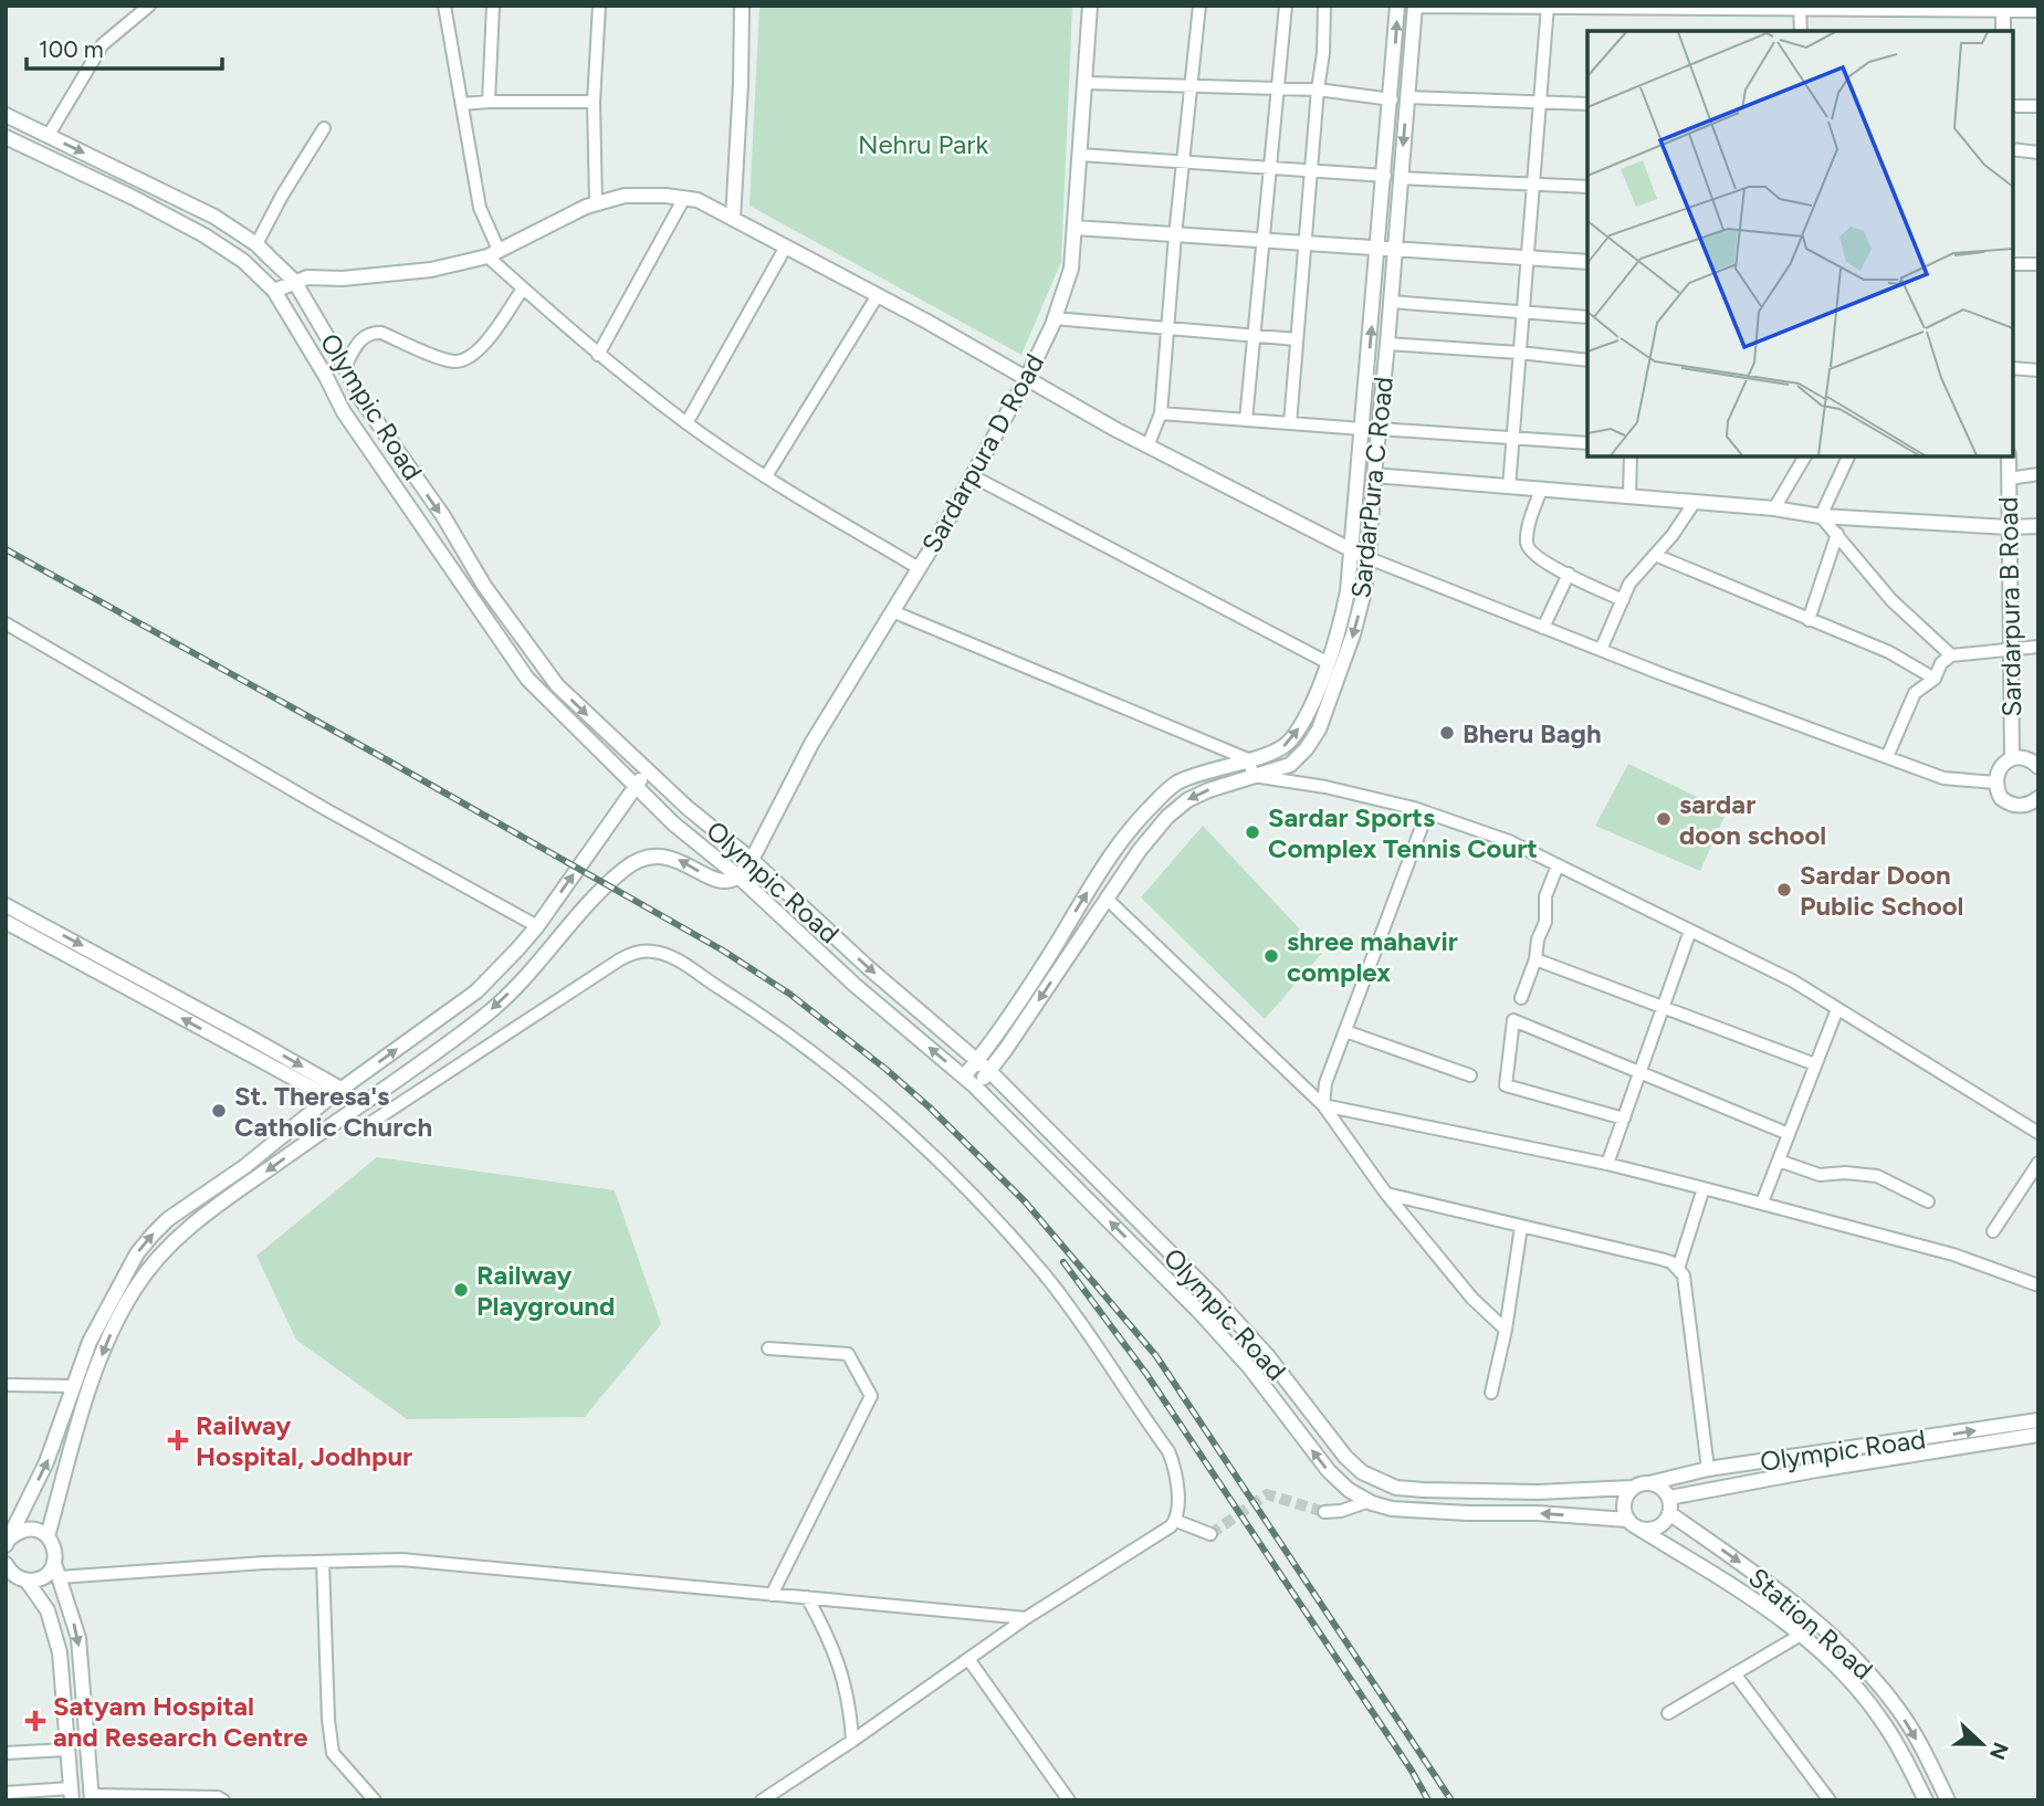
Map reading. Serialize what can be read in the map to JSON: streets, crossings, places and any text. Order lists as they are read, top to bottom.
{
  "streets": {
    "street": [
      "Olympic Road",
      "Sardarpura D Road",
      "SardarPura C Road",
      "Sardarpura B Road",
      "Station Road"
    ]
  },
  "crossings": [
    ["Olympic Road", "Sardarpura D Road"],
    ["Olympic Road", "SardarPura C Road"],
    ["Olympic Road", "Station Road"]
  ],
  "parks": ["Nehru Park"],
  "places": {
    "other": [
      "Bheru Bagh",
      "sardar doon school",
      "Sardar Sports Complex Tennis Court",
      "Sardar Doon Public School",
      "shree mahavir complex",
      "St. Theresa's Catholic Church",
      "Railway Playground"
    ],
    "health": ["Railway Hospital, Jodhpur", "Satyam Hospital and Research Centre"]
  },
  "scale_bar": "100 m",
  "north": "right"
}
